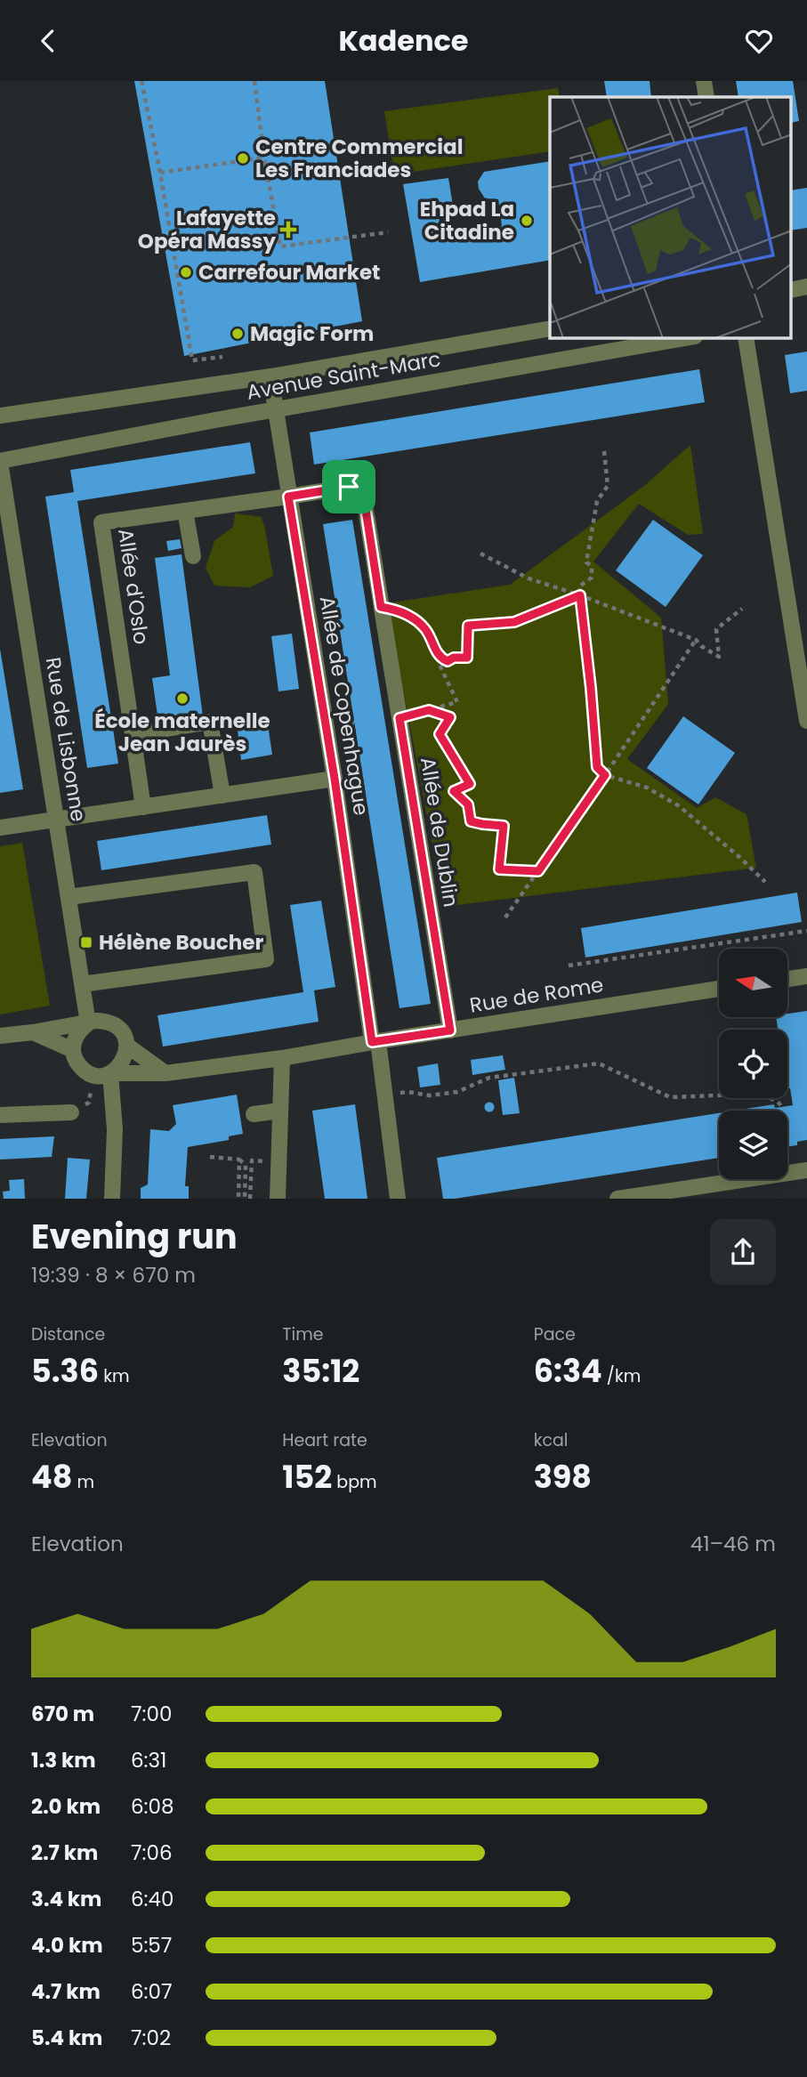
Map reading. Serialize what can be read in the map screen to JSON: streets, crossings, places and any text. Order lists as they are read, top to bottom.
{
  "streets": {
    "street": [
      "Avenue Saint-Marc",
      "Allée d'Oslo",
      "Allée de Copenhague",
      "Rue de Lisbonne",
      "Allée de Dublin",
      "Rue de Rome"
    ]
  },
  "crossings": [
    ["Avenue Saint-Marc", "Allée de Copenhague"],
    ["Avenue Saint-Marc", "Rue de Lisbonne"],
    ["Allée d'Oslo", "Allée de Copenhague"],
    ["Allée d'Oslo", "Allée de Dublin"],
    ["Allée de Copenhague", "Allée de Dublin"],
    ["Allée de Copenhague", "Rue de Rome"],
    ["Rue de Lisbonne", "Rue de Rome"],
    ["Allée de Dublin", "Rue de Rome"]
  ],
  "places": {
    "other": [
      "Centre Commercial Les Franciades",
      "Ehpad La Citadine",
      "Carrefour Market",
      "Magic Form",
      "École maternelle Jean Jaurès"
    ],
    "health": ["Lafayette Opéra Massy"],
    "transit": ["Hélène Boucher"]
  },
  "north": "left",
  "page": {
    "header": "Kadence",
    "heading": ["Evening run", "19:39 · 8 × 670 m"],
    "stats": [
      ["Distance", "5.36 km"],
      ["Time", "35:12"],
      ["Pace", "6:34 /km"],
      ["Elevation", "48 m"],
      ["Heart rate", "152 bpm"],
      ["kcal", "398"]
    ],
    "chart": ["Elevation", "41–46 m"],
    "list": [
      {
        "name": "670 m",
        "note": "7:00"
      },
      {
        "name": "1.3 km",
        "note": "6:31"
      },
      {
        "name": "2.0 km",
        "note": "6:08"
      },
      {
        "name": "2.7 km",
        "note": "7:06"
      },
      {
        "name": "3.4 km",
        "note": "6:40"
      },
      {
        "name": "4.0 km",
        "note": "5:57"
      },
      {
        "name": "4.7 km",
        "note": "6:07"
      },
      {
        "name": "5.4 km",
        "note": "7:02"
      }
    ]
  }
}
